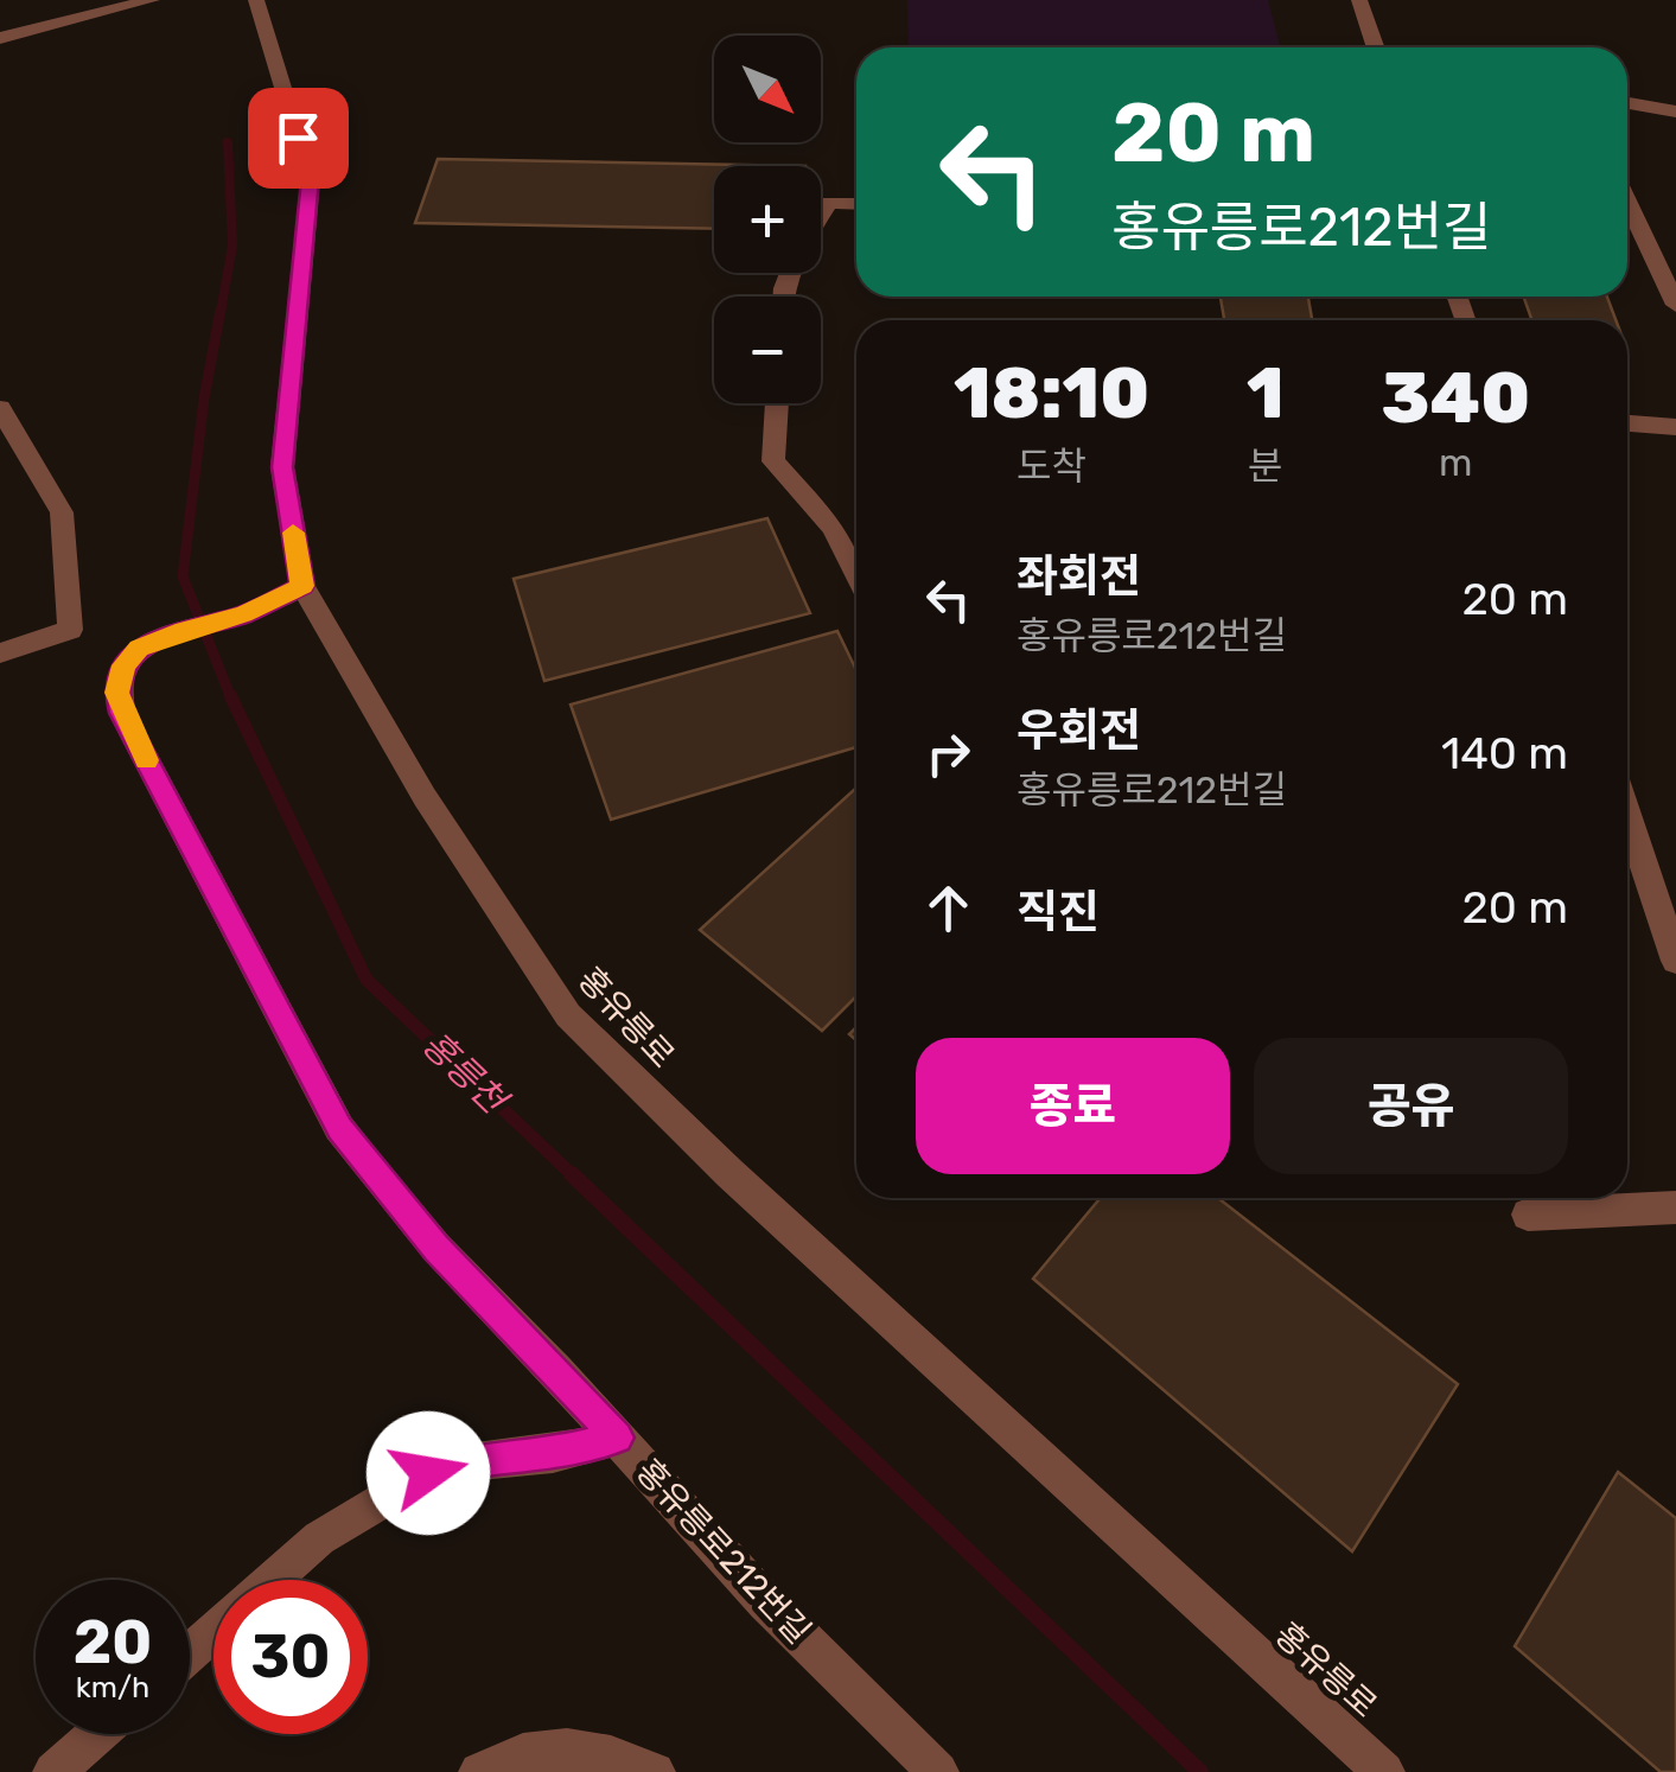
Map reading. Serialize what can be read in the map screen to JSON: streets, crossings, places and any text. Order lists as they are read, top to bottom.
{
  "streets": {
    "street": ["홍유릉로", "홍유릉로212번길"]
  },
  "crossings": [
    ["홍유릉로", "홍유릉로212번길"]
  ],
  "water": ["홍릉천"],
  "north": "bottom right",
  "page": {
    "map_buttons": ["+", "−"],
    "turn": ["20 m", "홍유릉로212번길"],
    "eta": [
      "18:10",
      "도착",
      "1",
      "분",
      "340",
      "m"
    ],
    "list": [
      {
        "name": "좌회전",
        "note": "홍유릉로212번길",
        "value": "20 m"
      },
      {
        "name": "우회전",
        "note": "홍유릉로212번길",
        "value": "140 m"
      },
      {
        "name": "직진",
        "value": "20 m"
      }
    ],
    "buttons": ["종료", "공유"],
    "speed": "20 km/h",
    "limit": "30"
  }
}
